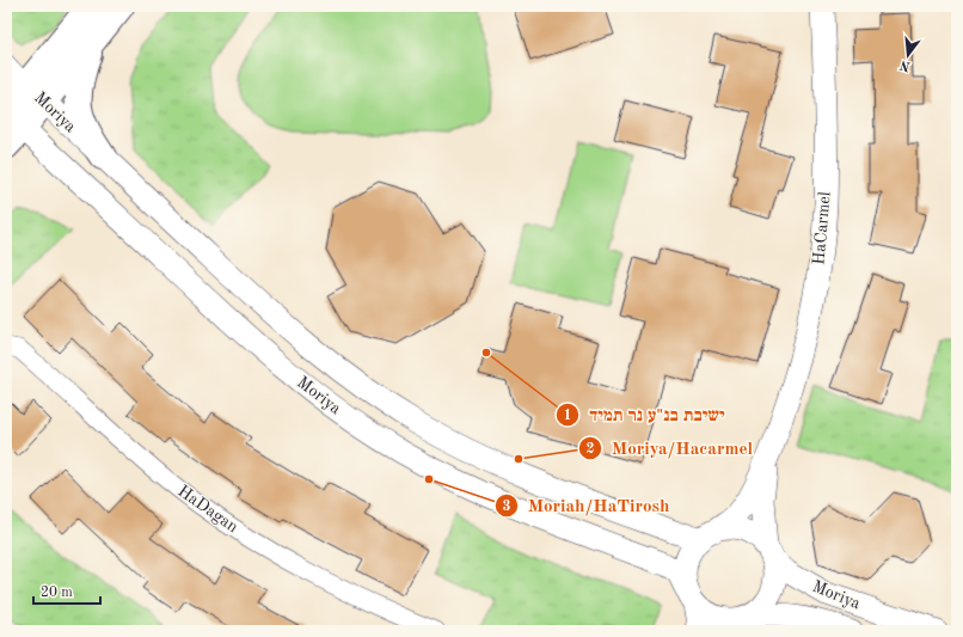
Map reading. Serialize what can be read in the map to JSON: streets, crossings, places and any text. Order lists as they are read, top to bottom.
{
  "streets": {
    "street": ["Moriya", "HaCarmel", "HaDagan"]
  },
  "crossings": [
    ["Moriya", "HaCarmel"]
  ],
  "places": ["ישיבת בנ\"ע נר תמיד", "Moriya/Hacarmel", "Moriah/HaTirosh"],
  "scale_bar": "20 m",
  "north": "bottom"
}
